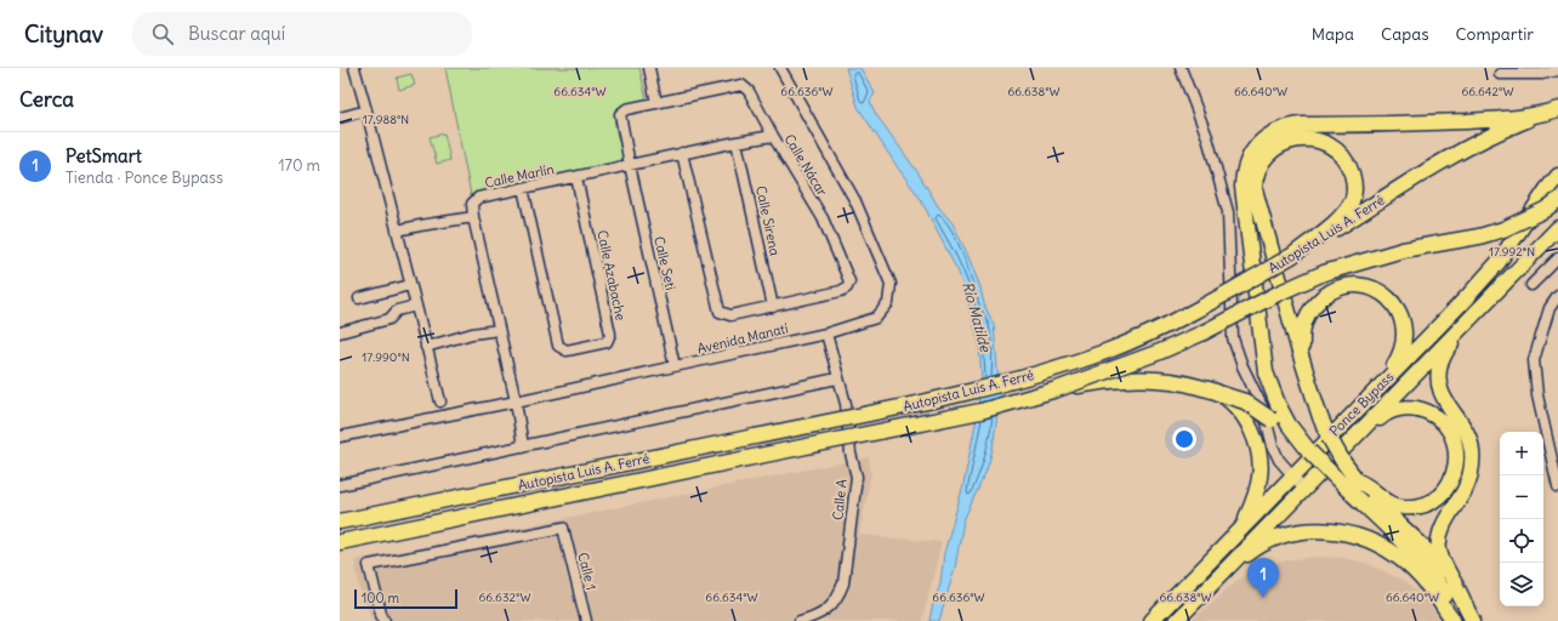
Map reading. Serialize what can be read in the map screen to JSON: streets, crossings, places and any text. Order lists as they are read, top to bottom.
{
  "streets": {
    "highway": ["Autopista Luis A. Ferré", "Ponce Bypass"],
    "street": [
      "Calle Nácar",
      "Calle Marlín",
      "Calle Sirena",
      "Calle Seti",
      "Calle Azabache",
      "Avenida Manatí",
      "Calle A",
      "Calle 1"
    ]
  },
  "crossings": [
    ["Calle Nácar", "Calle Marlín"],
    ["Calle Nácar", "Calle Sirena"],
    ["Calle Nácar", "Calle Seti"],
    ["Calle Marlín", "Calle Sirena"],
    ["Calle Marlín", "Calle Seti"],
    ["Calle Marlín", "Calle Azabache"],
    ["Calle Seti", "Avenida Manatí"],
    ["Avenida Manatí", "Calle A"]
  ],
  "water": ["Río Matilde"],
  "scale_bar": "100 m",
  "page": {
    "header": "Citynav",
    "search": "Buscar aquí",
    "nav": ["Mapa", "Capas", "Compartir"],
    "heading": "Cerca",
    "list": [
      {
        "mark": "1",
        "name": "PetSmart",
        "note": "Tienda · Ponce Bypass",
        "value": "170 m"
      }
    ],
    "map_buttons": ["+", "−"],
    "pins": "1",
    "scale": "100 m"
  },
  "coordinates": [
    "66.634°W",
    "66.636°W",
    "66.638°W",
    "66.640°W",
    "66.642°W",
    "17.988°N",
    "17.992°N",
    "17.990°N",
    "66.632°W"
  ]
}
